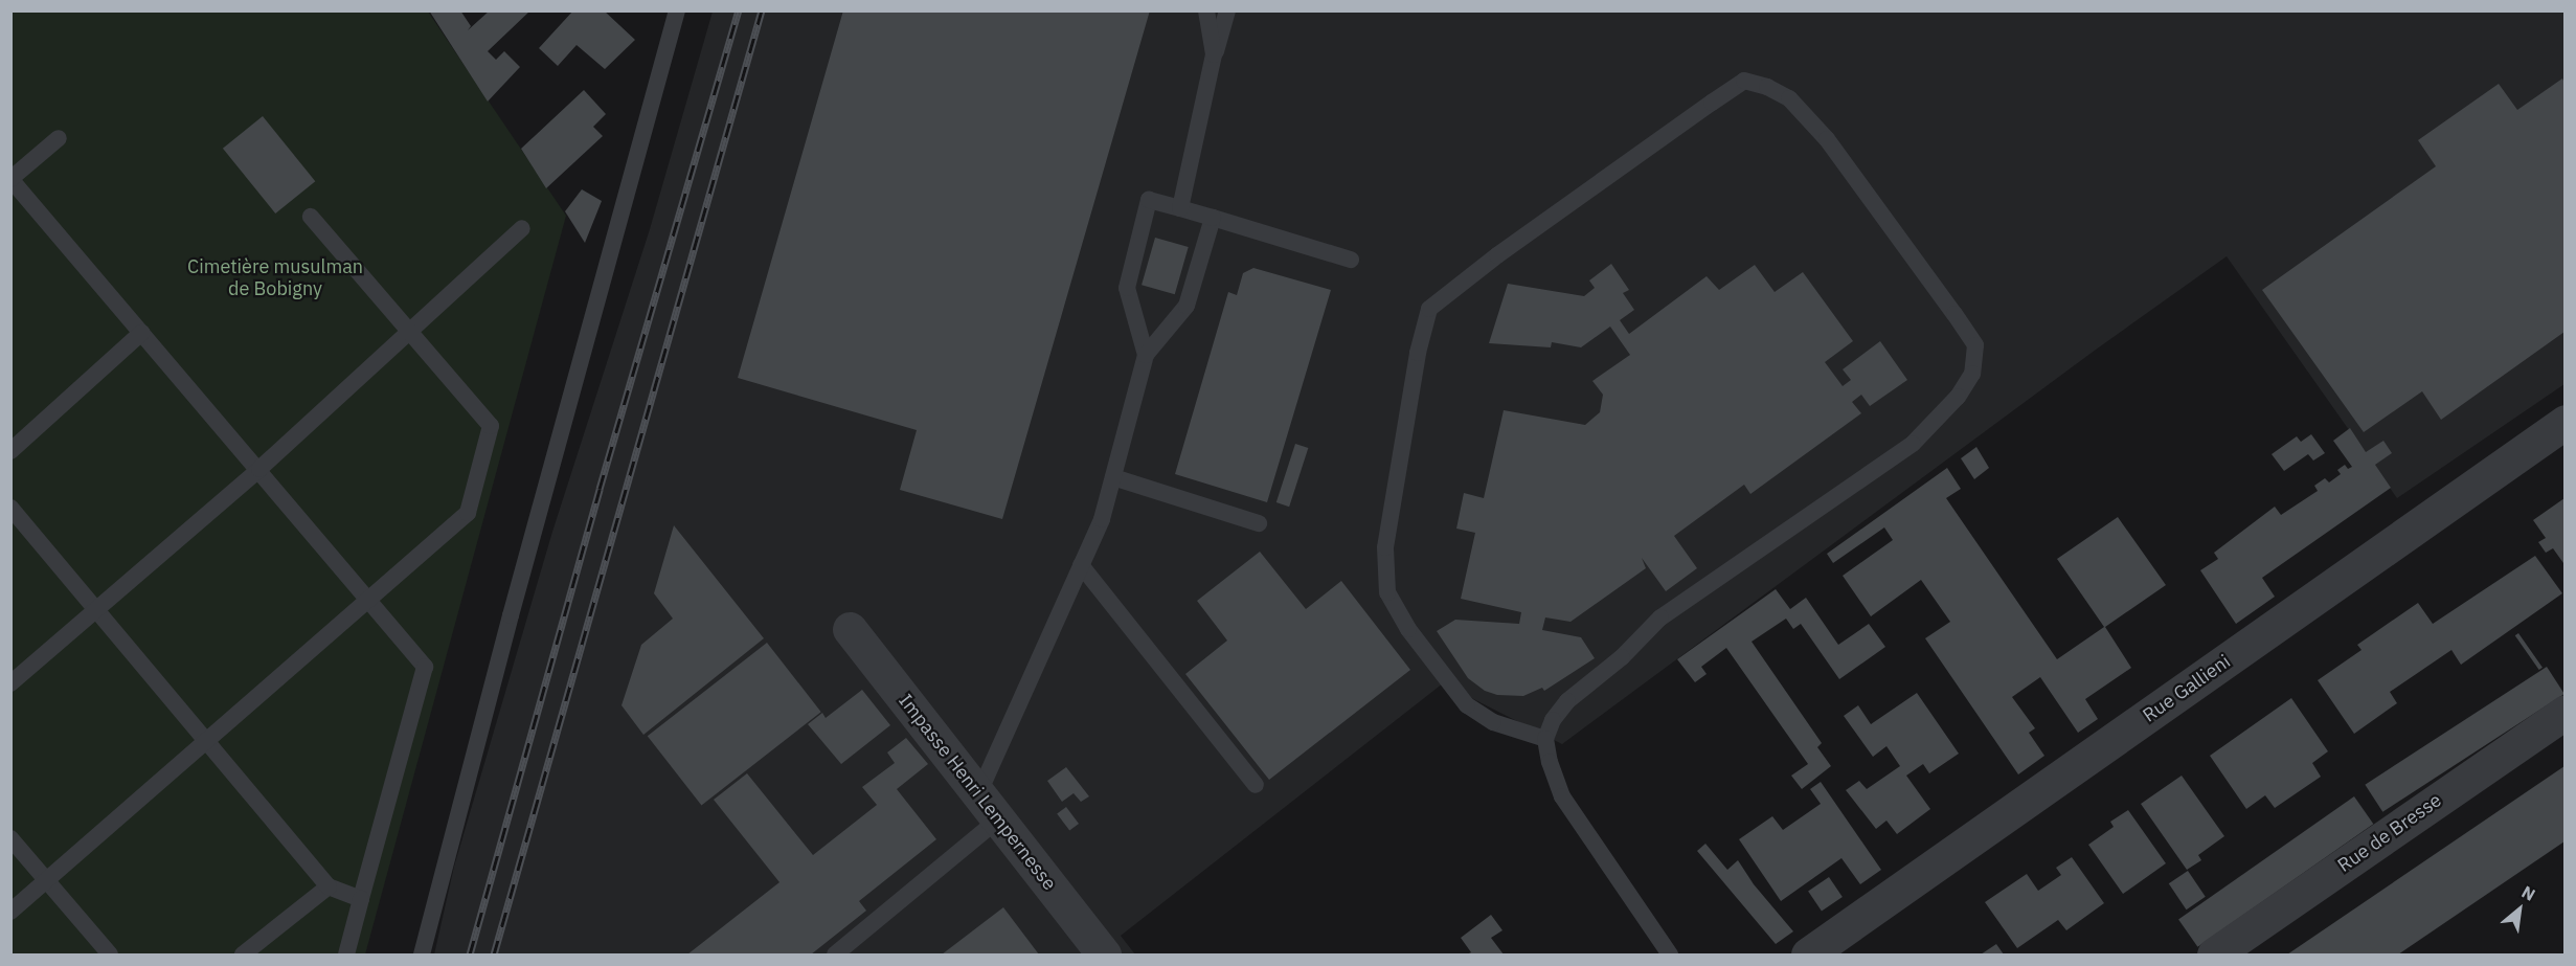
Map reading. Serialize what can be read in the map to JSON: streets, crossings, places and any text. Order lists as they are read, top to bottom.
{
  "streets": {
    "street": ["Rue Gallieni", "Impasse Henri Lempernesse", "Rue de Bresse"]
  },
  "parks": ["Cimetière musulman de Bobigny"],
  "north": "top right"
}
